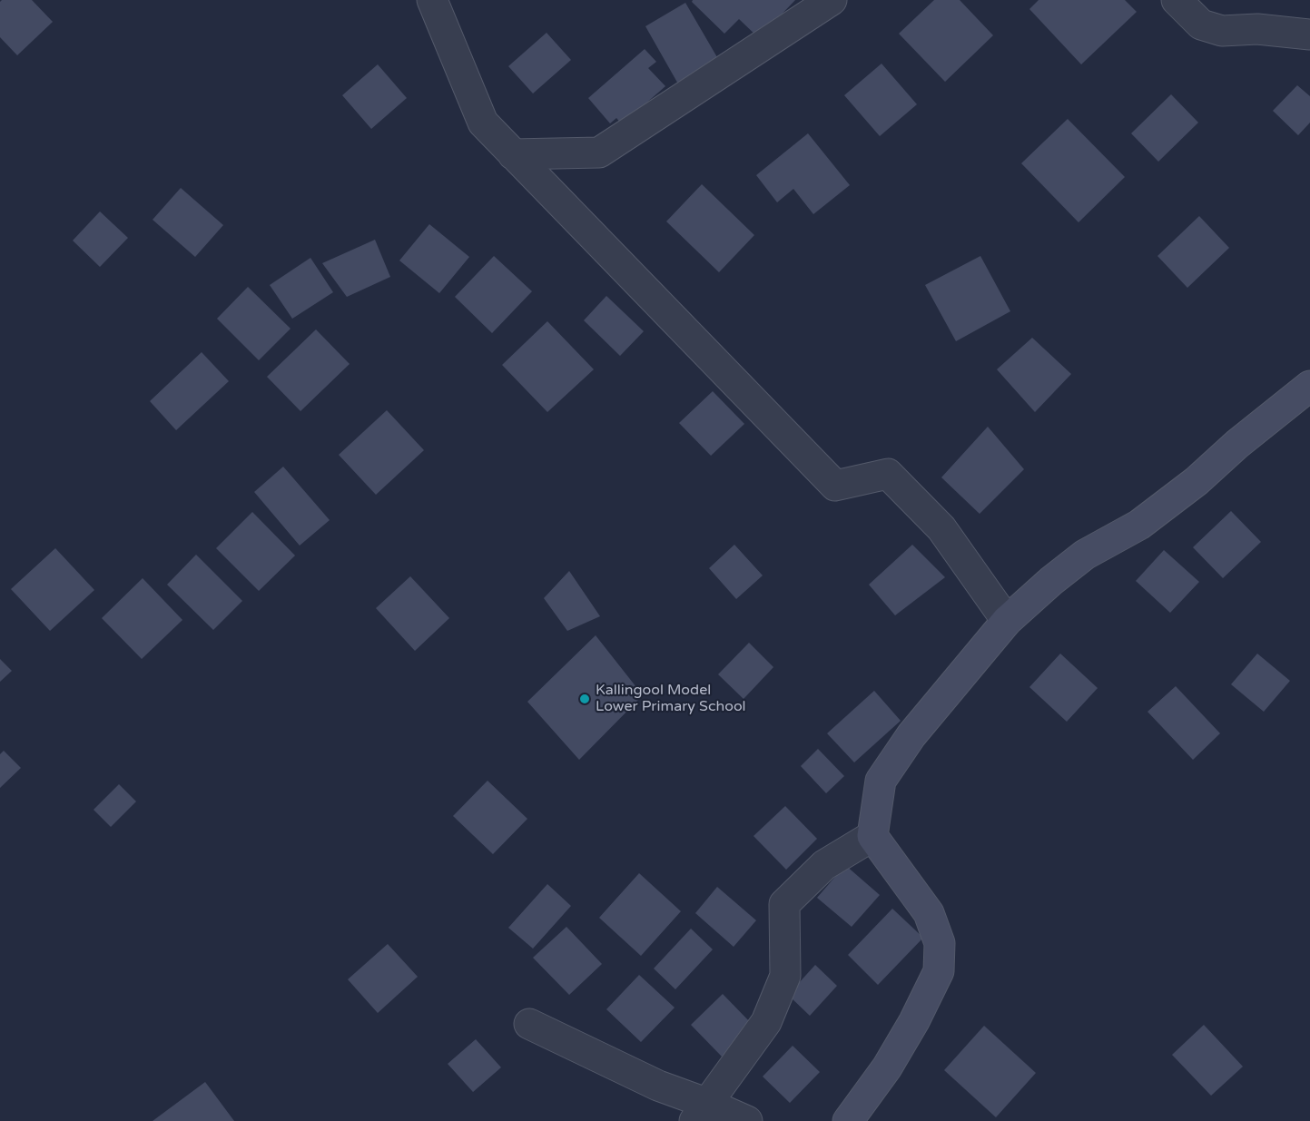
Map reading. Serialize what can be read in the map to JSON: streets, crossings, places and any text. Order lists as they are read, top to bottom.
{
  "places": ["Kallingool Model Lower Primary School"]
}
